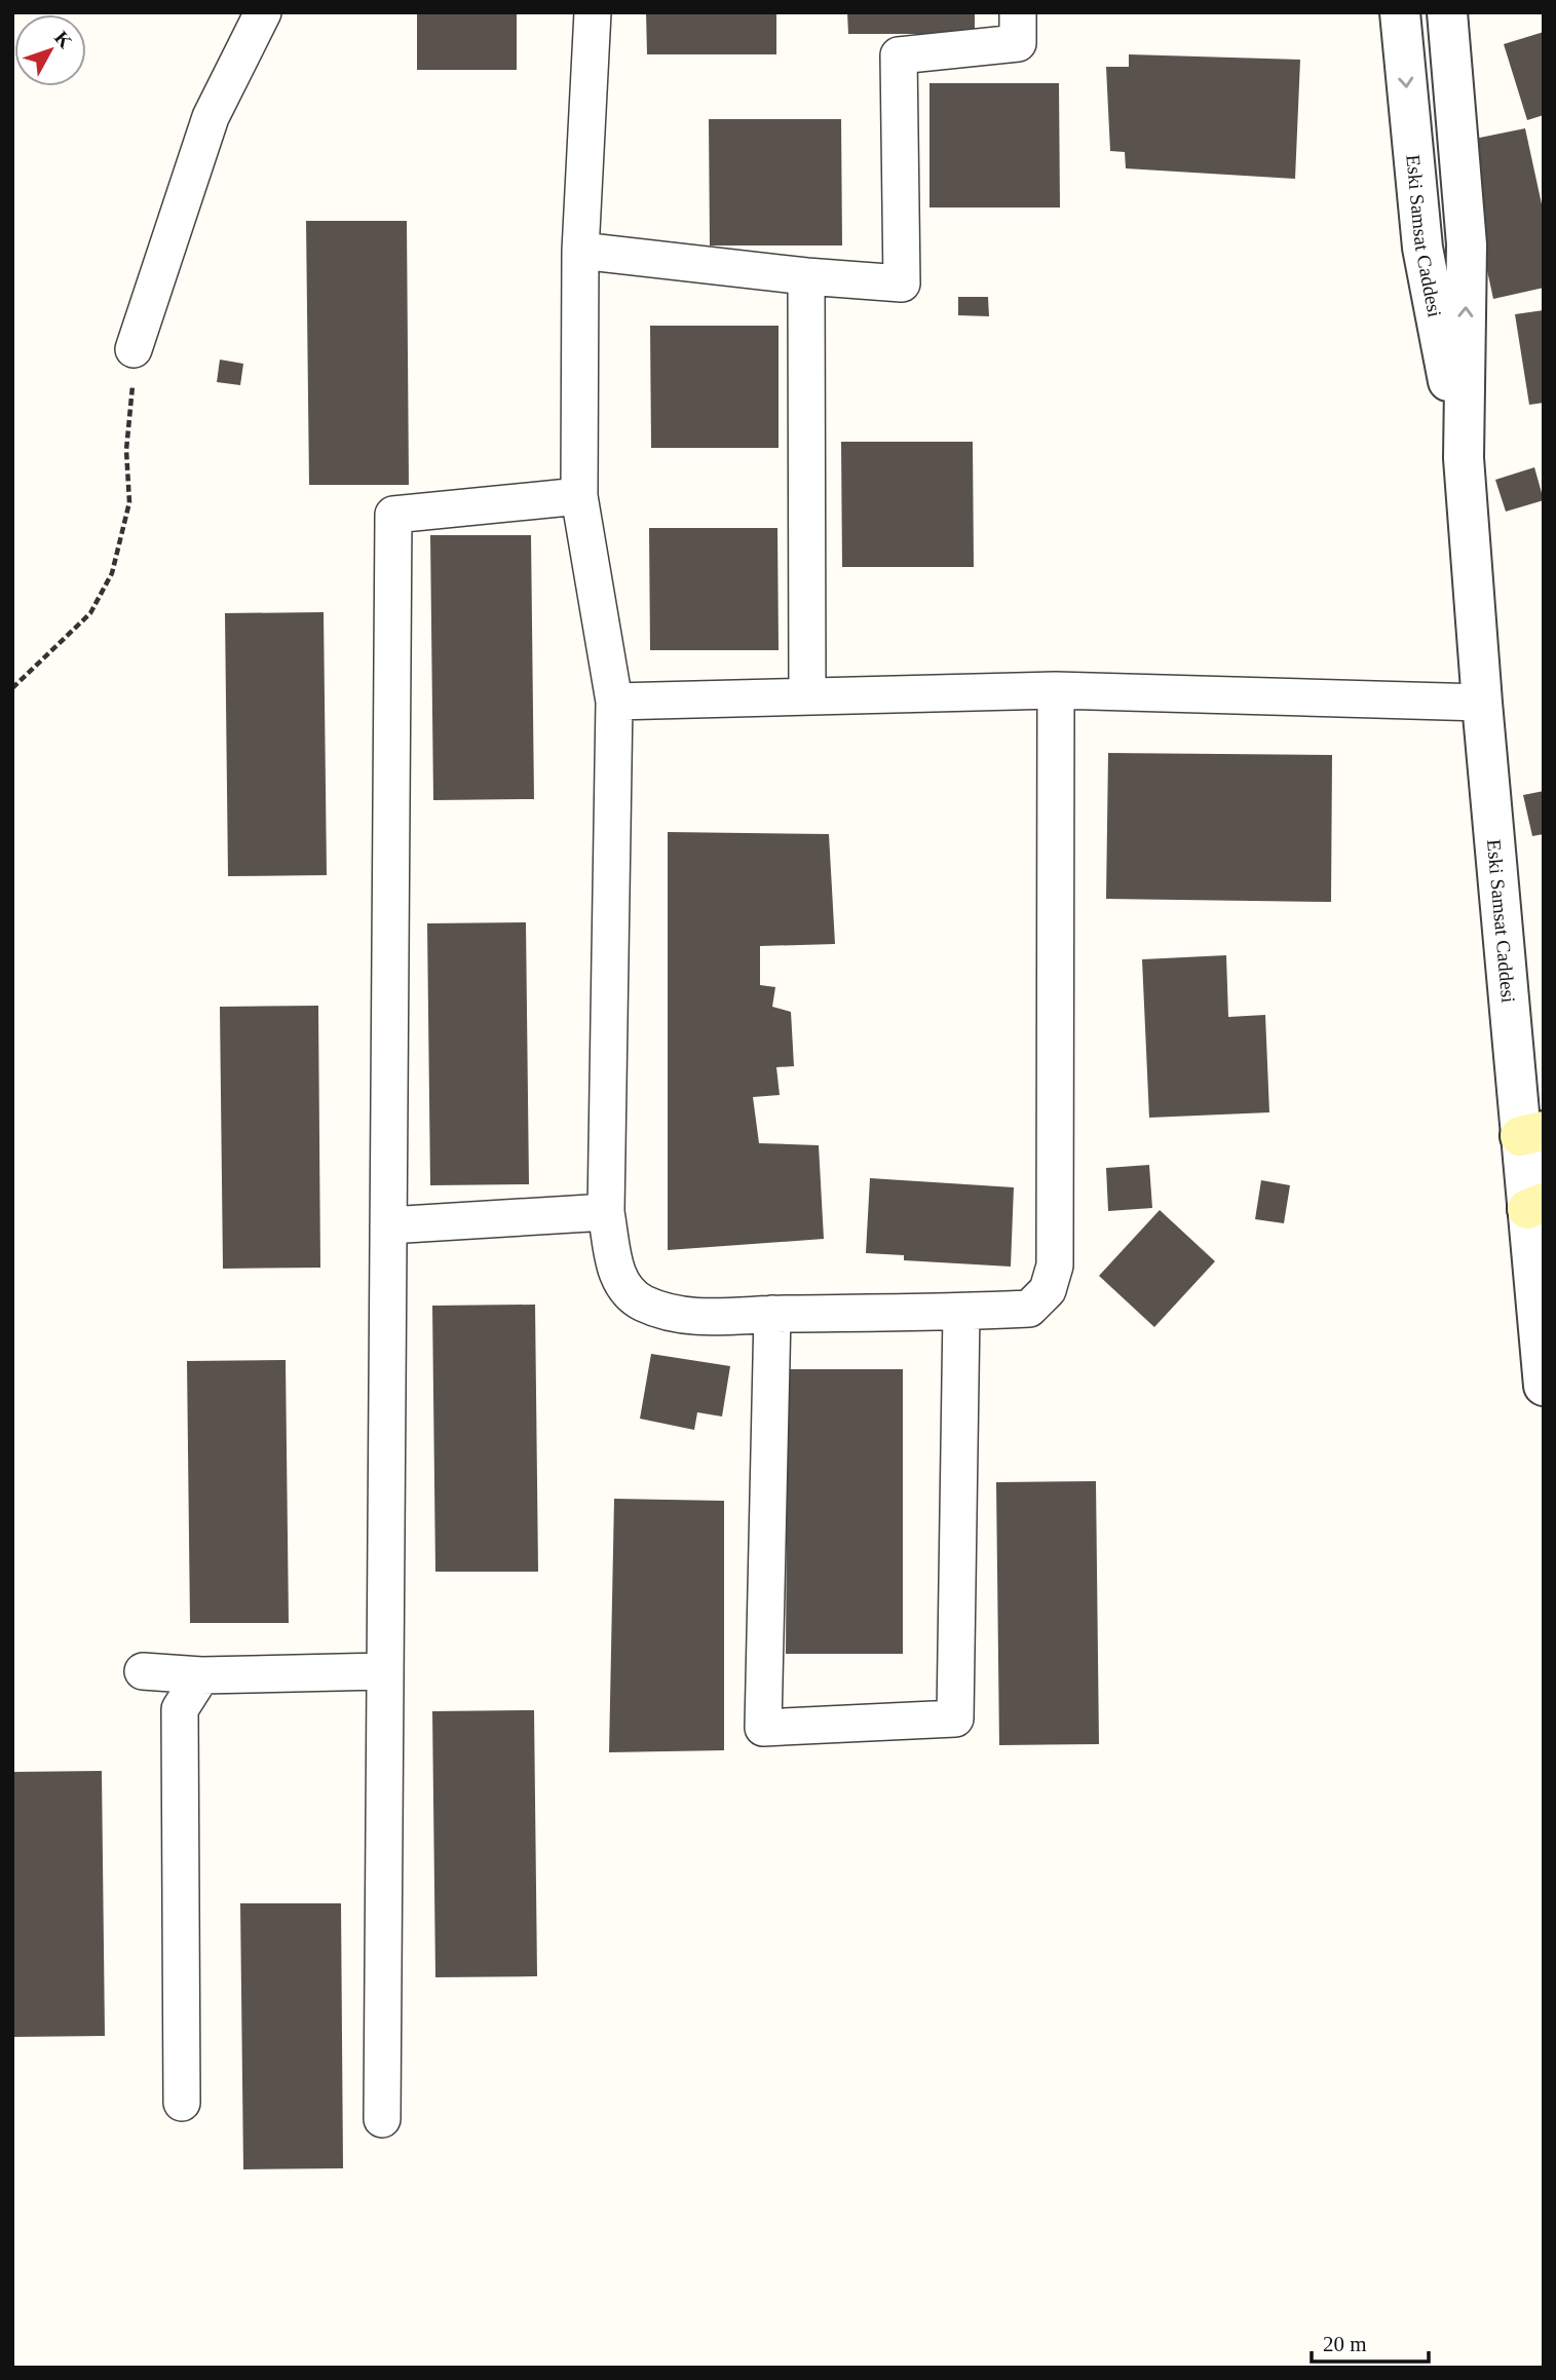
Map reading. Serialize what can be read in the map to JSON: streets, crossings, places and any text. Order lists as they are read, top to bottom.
{
  "streets": {
    "street": ["Eski Samsat Caddesi"]
  },
  "scale_bar": "20 m",
  "north": "top right"
}
